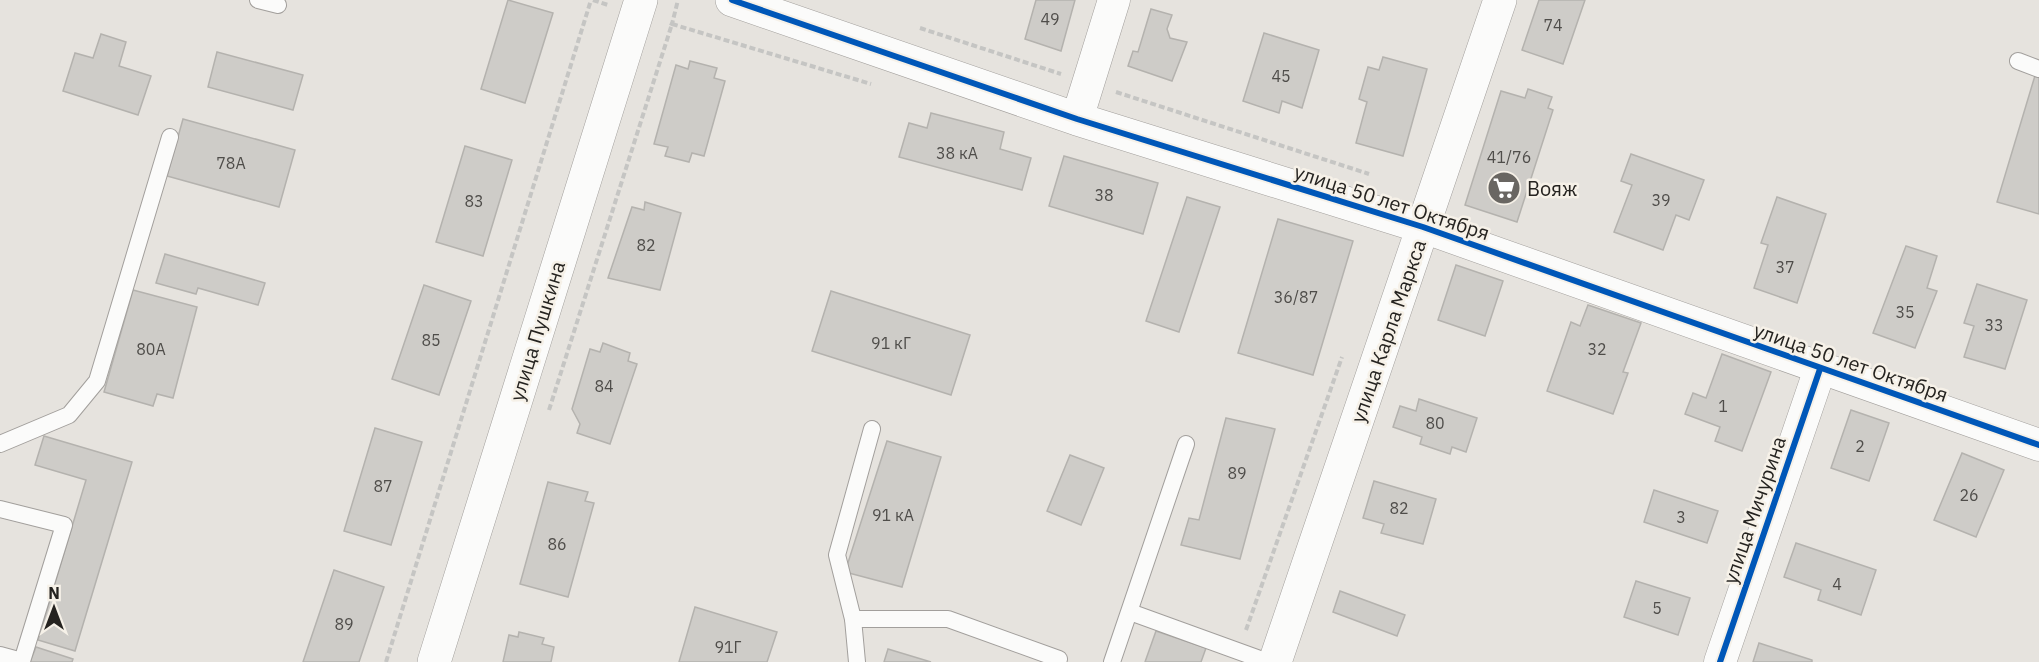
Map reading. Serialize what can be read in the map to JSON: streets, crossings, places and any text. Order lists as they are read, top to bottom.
{
  "streets": {
    "main road": ["улица 50 лет Октября", "улица Пушкина", "улица Карла Маркса"],
    "street": ["улица Мичурина"]
  },
  "crossings": [
    ["улица 50 лет Октября", "улица Карла Маркса"],
    ["улица 50 лет Октября", "улица Мичурина"]
  ],
  "places": {
    "supermarket": ["Вояж"]
  },
  "house_numbers": [
    "49",
    "74",
    "45",
    "38 кА",
    "41/76",
    "78А",
    "38",
    "39",
    "83",
    "82",
    "37",
    "36/87",
    "35",
    "33",
    "85",
    "91 кГ",
    "80А",
    "32",
    "84",
    "1",
    "80",
    "2",
    "89",
    "87",
    "26",
    "82",
    "91 кА",
    "3",
    "86",
    "4",
    "5",
    "89",
    "91Г"
  ],
  "north": "top"
}
